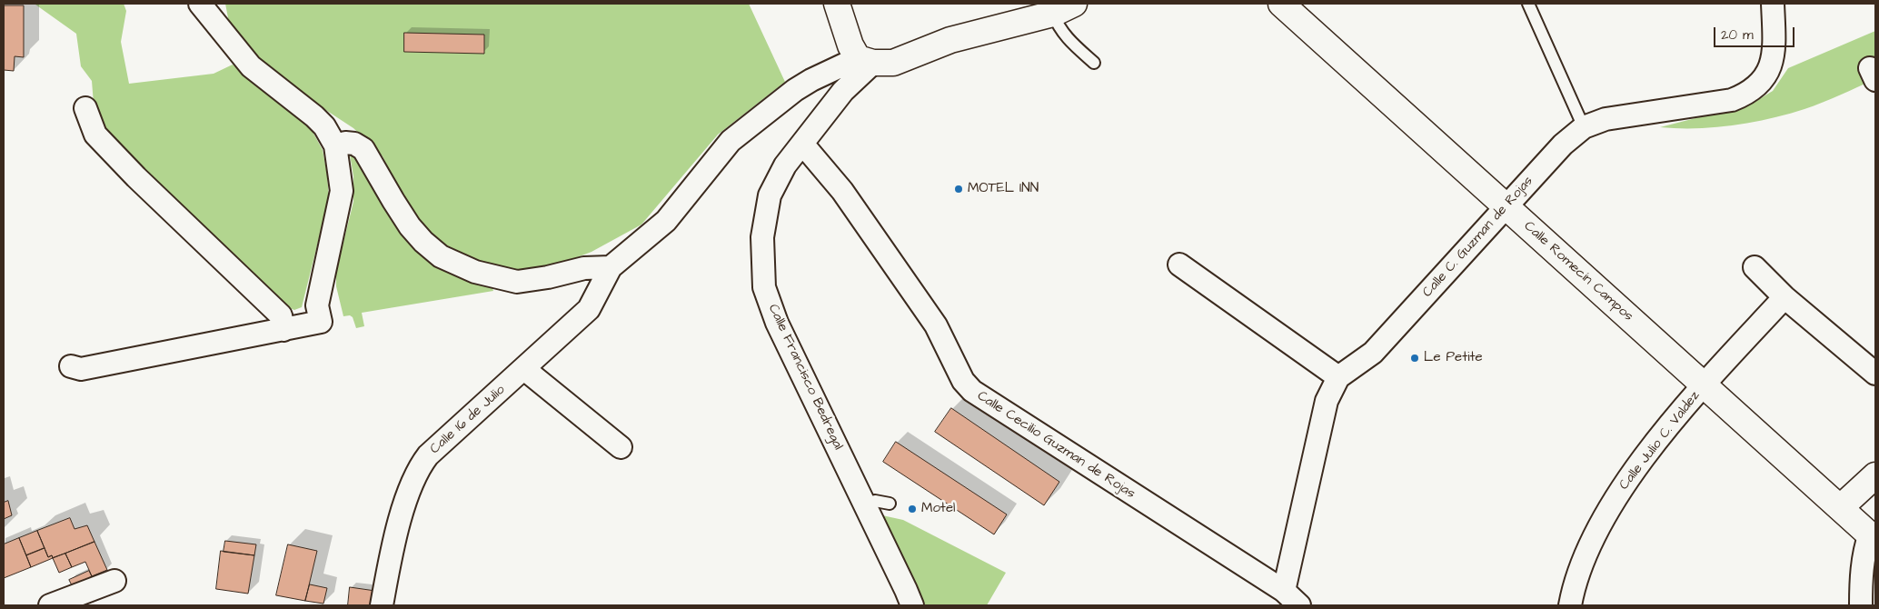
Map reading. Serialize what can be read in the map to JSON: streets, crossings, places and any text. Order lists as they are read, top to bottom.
{
  "streets": {
    "street": [
      "Calle C. Guzman de Rojas",
      "Calle Romecín Campos",
      "Calle Francisco Bedregal",
      "Calle 16 de Julio",
      "Calle Julio C. Valdez",
      "Calle Cecilio Guzman de Rojas"
    ]
  },
  "crossings": [
    ["Calle C. Guzman de Rojas", "Calle Romecín Campos"],
    ["Calle C. Guzman de Rojas", "Calle Cecilio Guzman de Rojas"],
    ["Calle Romecín Campos", "Calle Julio C. Valdez"],
    ["Calle Francisco Bedregal", "Calle Cecilio Guzman de Rojas"]
  ],
  "places": ["MOTEL INN", "Le Petite", "Motel"],
  "scale_bar": "20 m"
}
